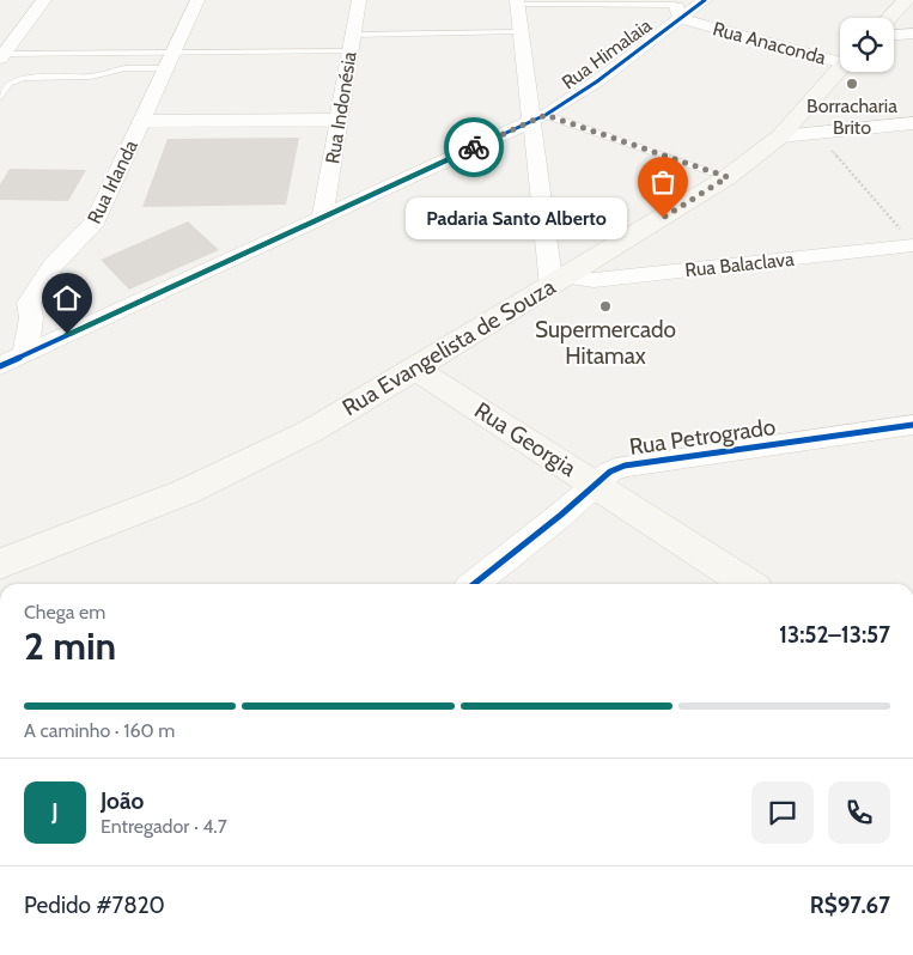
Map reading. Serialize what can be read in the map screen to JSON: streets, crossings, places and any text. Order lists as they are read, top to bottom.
{
  "streets": {
    "main road": ["Rua Evangelista de Souza", "Rua Georgia"],
    "street": [
      "Rua Anaconda",
      "Rua Himalaia",
      "Rua Indonésia",
      "Rua Irlanda",
      "Rua Balaclava",
      "Rua Petrogrado"
    ]
  },
  "crossings": [
    ["Rua Anaconda", "Rua Himalaia"],
    ["Rua Himalaia", "Rua Indonésia"],
    ["Rua Himalaia", "Rua Irlanda"],
    ["Rua Balaclava", "Rua Evangelista de Souza"],
    ["Rua Evangelista de Souza", "Rua Georgia"],
    ["Rua Petrogrado", "Rua Georgia"]
  ],
  "places": ["Borracharia Brito", "Padaria Santo Alberto", "Supermercado Hitamax"],
  "page": {
    "bubble": "Padaria Santo Alberto",
    "heading": ["2 min", "Chega em", "13:52–13:57"],
    "panel": [
      "João",
      "Entregador · 4.7",
      "Pedido #7820",
      "R$97.67"
    ],
    "bar": "A caminho · 160 m",
    "round": "J"
  }
}
